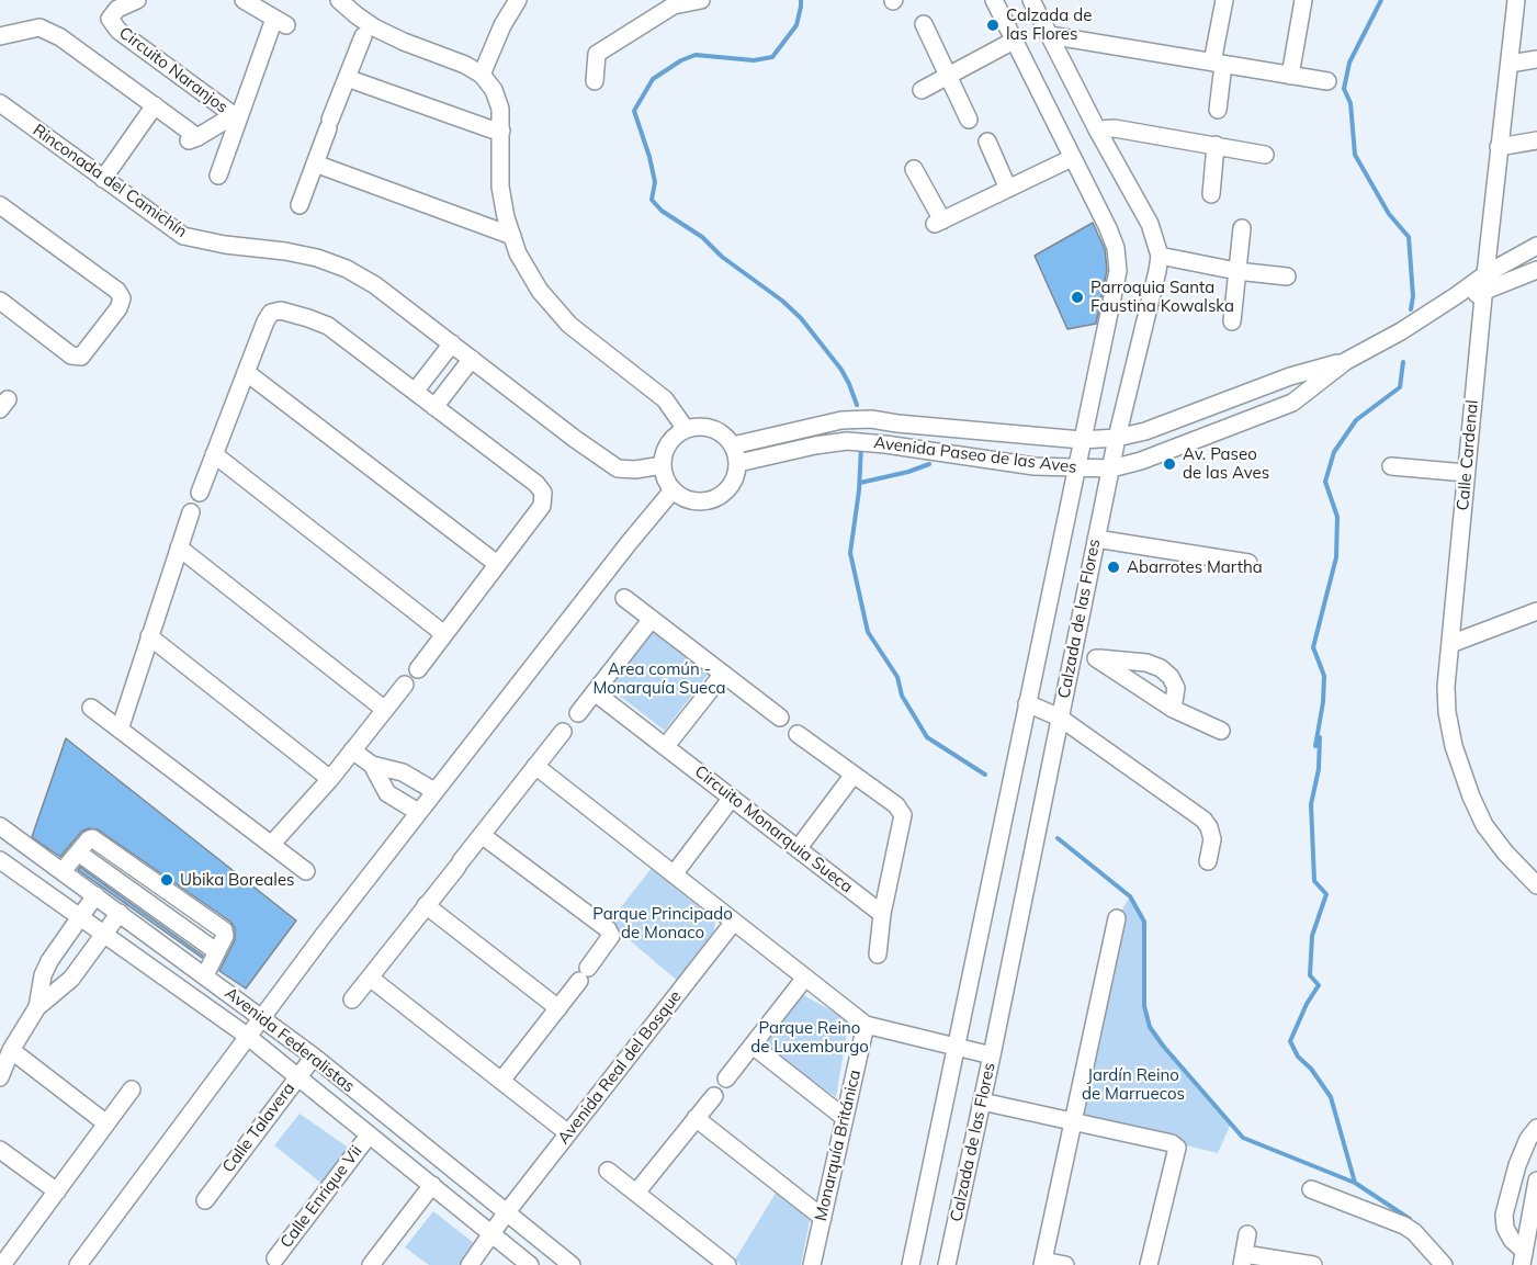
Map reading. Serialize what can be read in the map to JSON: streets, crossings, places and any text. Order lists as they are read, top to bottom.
{
  "streets": {
    "street": [
      "Circuito Naranjos",
      "Rinconada del Camichín",
      "Avenida Paseo de las Aves",
      "Calle Cardenal",
      "Calzada de las Flores",
      "Circuito Monarquia Sueca",
      "Avenida Federalistas",
      "Avenida Real del Bosque",
      "Calle Talavera",
      "Monarquía Británica",
      "Calle Enrique Vii"
    ]
  },
  "crossings": [
    ["Rinconada del Camichín", "Avenida Paseo de las Aves"],
    ["Avenida Paseo de las Aves", "Calle Cardenal"],
    ["Avenida Paseo de las Aves", "Calzada de las Flores"],
    ["Avenida Federalistas", "Avenida Real del Bosque"],
    ["Avenida Federalistas", "Calle Talavera"],
    ["Avenida Federalistas", "Calle Enrique Vii"]
  ],
  "parks": [
    "Area común - Monarquía Sueca",
    "Parque Principado de Monaco",
    "Parque Reino de Luxemburgo",
    "Jardín Reino de Marruecos"
  ],
  "places": [
    "Calzada de las Flores",
    "Parroquia Santa Faustina Kowalska",
    "Av. Paseo de las Aves",
    "Abarrotes Martha",
    "Ubika Boreales"
  ]
}
